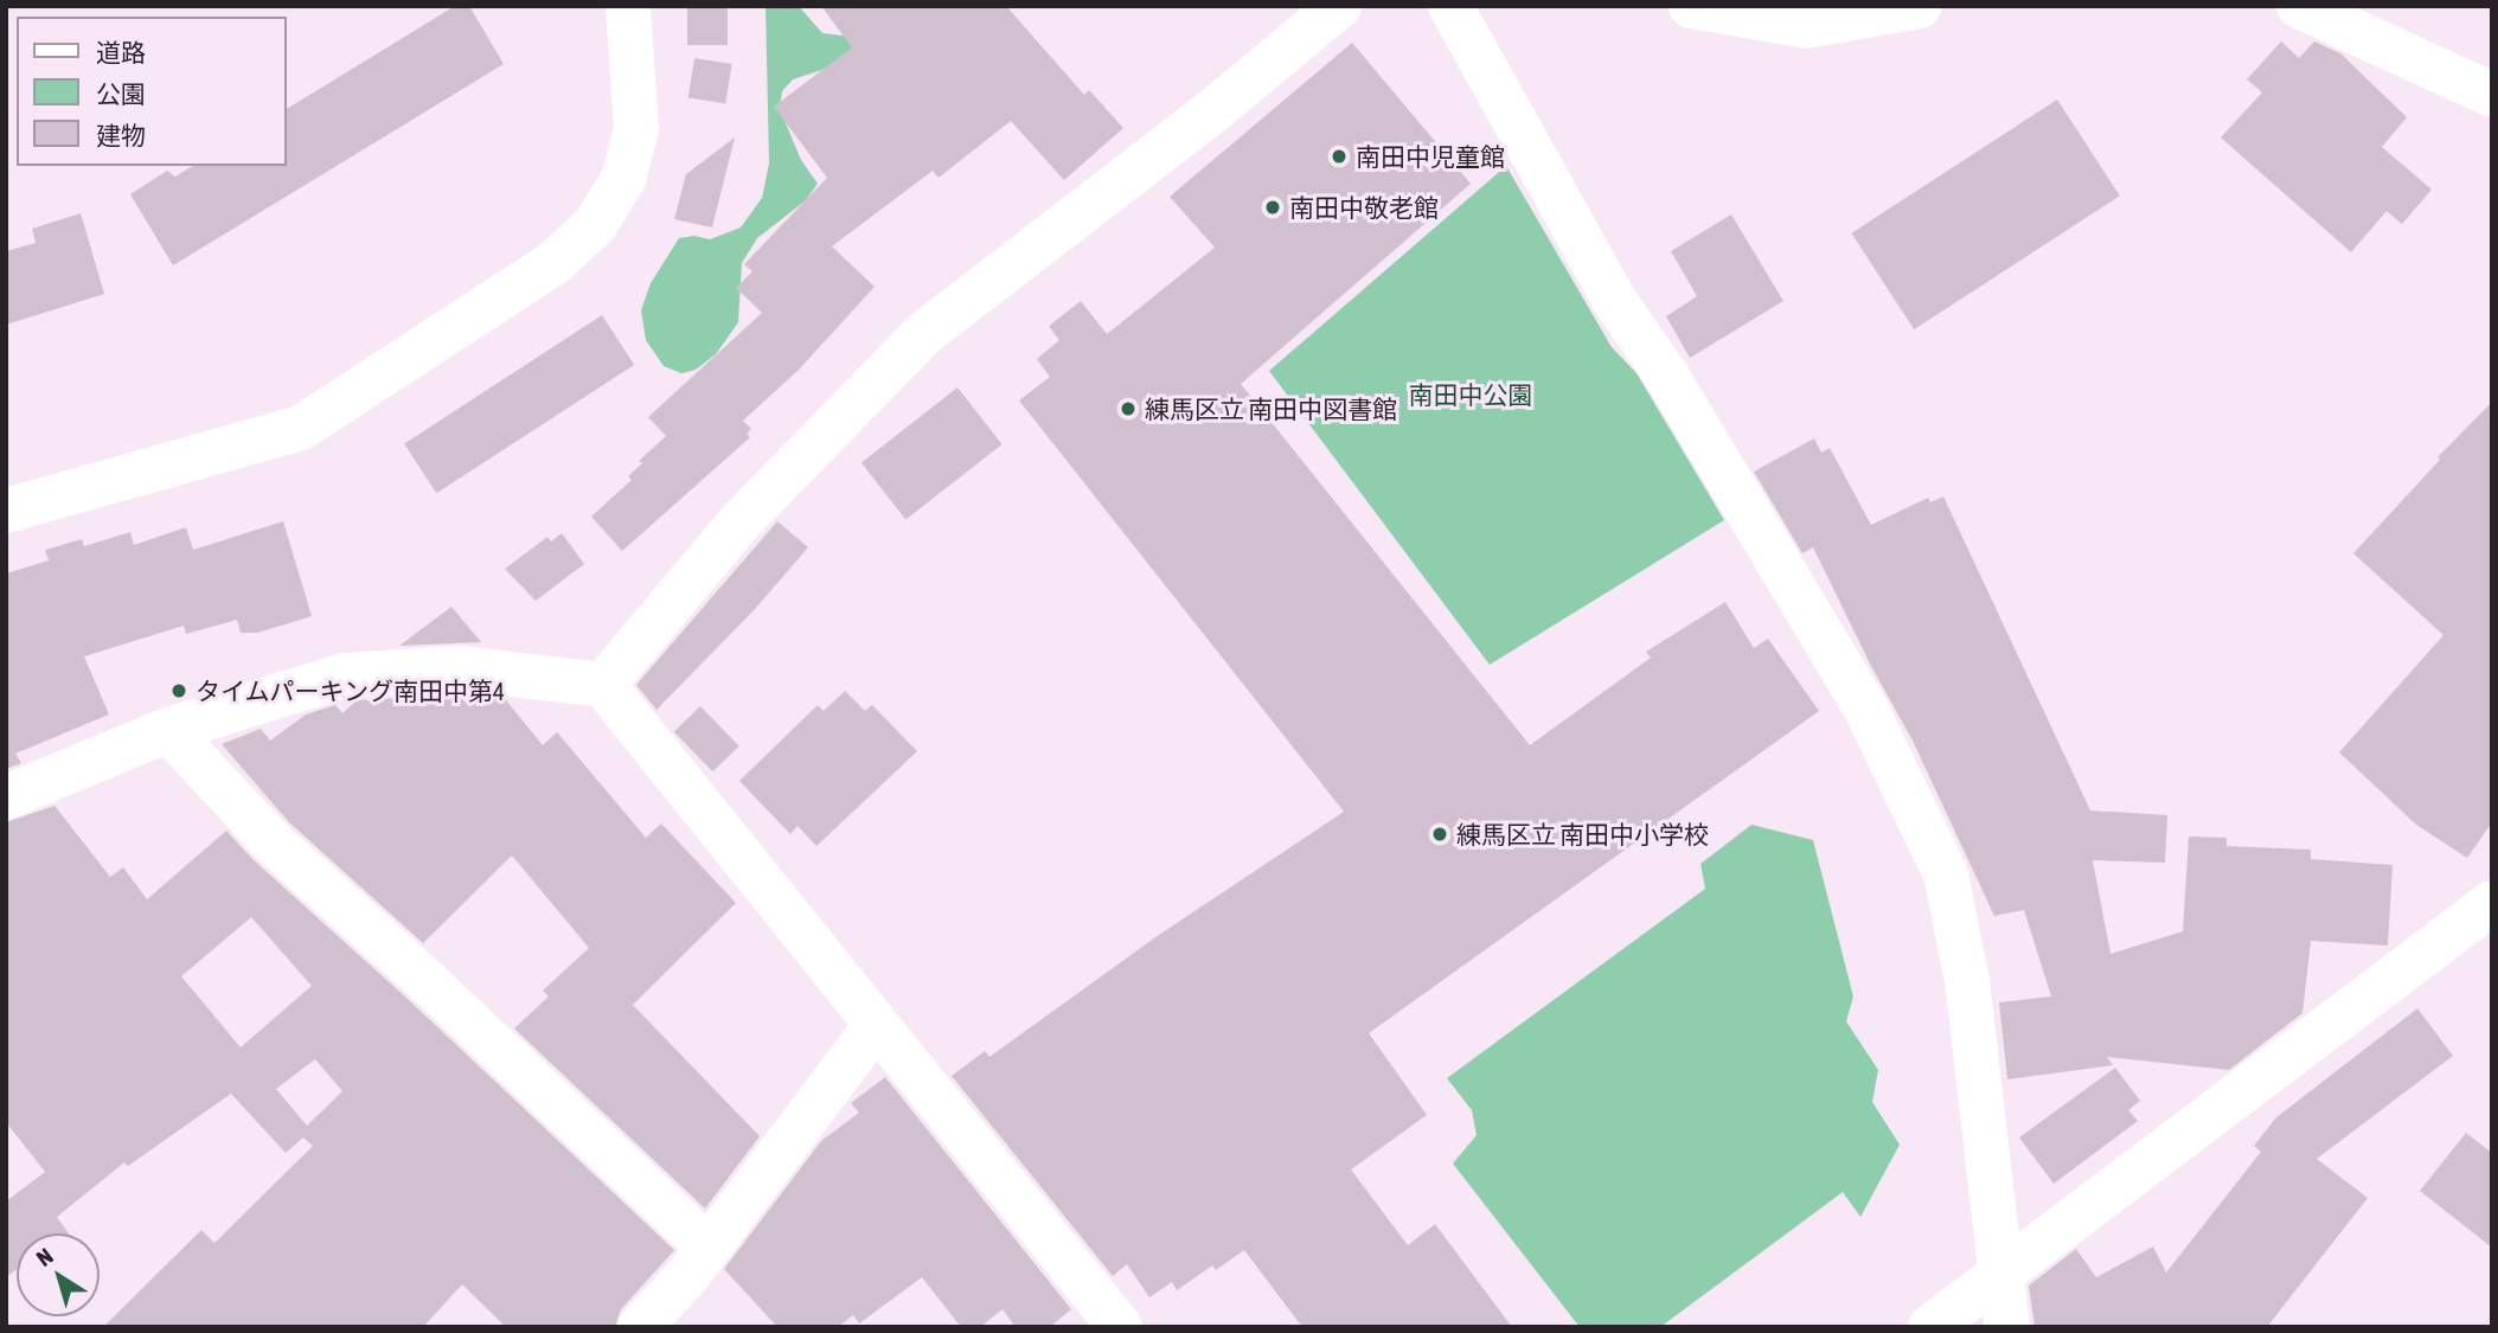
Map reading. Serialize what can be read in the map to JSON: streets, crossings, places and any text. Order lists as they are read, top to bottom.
{
  "parks": ["南田中公園"],
  "places": [
    "南田中児童館",
    "南田中敬老館",
    "練馬区立 南田中図書館",
    "タイムパーキング南田中第4",
    "練馬区立 南田中小学校"
  ],
  "legend": ["道路", "公園", "建物"],
  "north": "top left"
}
